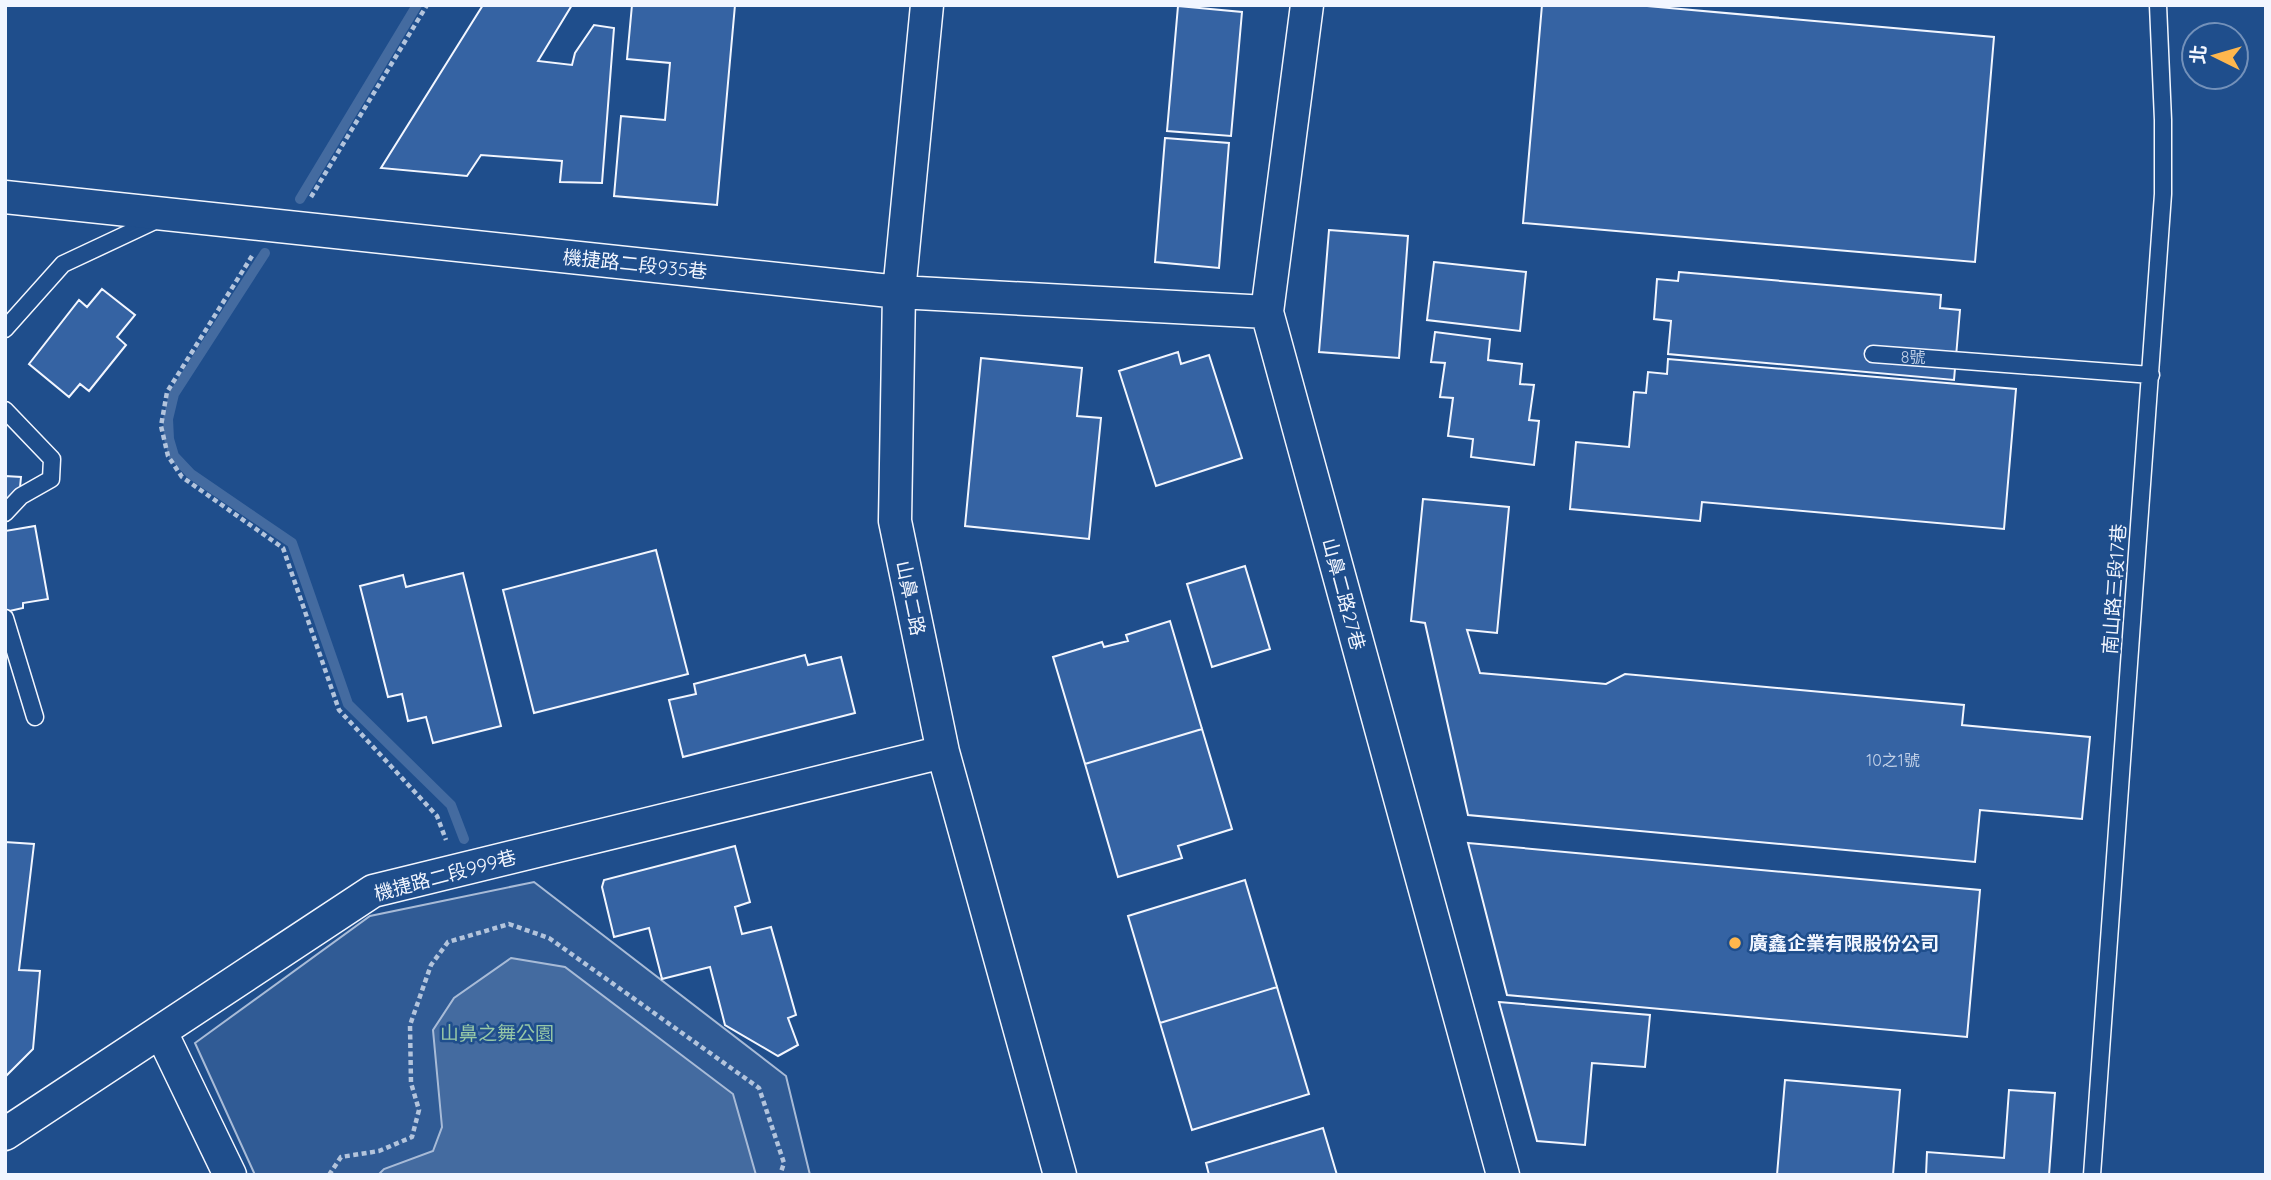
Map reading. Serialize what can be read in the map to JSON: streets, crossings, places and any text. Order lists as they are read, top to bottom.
{
  "streets": {
    "street": [
      "機捷路二段935巷",
      "山鼻二路27巷",
      "山鼻二路",
      "機捷路二段999巷"
    ],
    "lane": ["南山路三段17巷"]
  },
  "crossings": [
    ["機捷路二段935巷", "山鼻二路27巷"],
    ["機捷路二段935巷", "山鼻二路"],
    ["山鼻二路", "機捷路二段999巷"]
  ],
  "parks": ["山鼻之舞公園"],
  "places": ["廣鑫企業有限股份公司"],
  "house_numbers": ["8號", "10之1號"],
  "north": "left"
}
